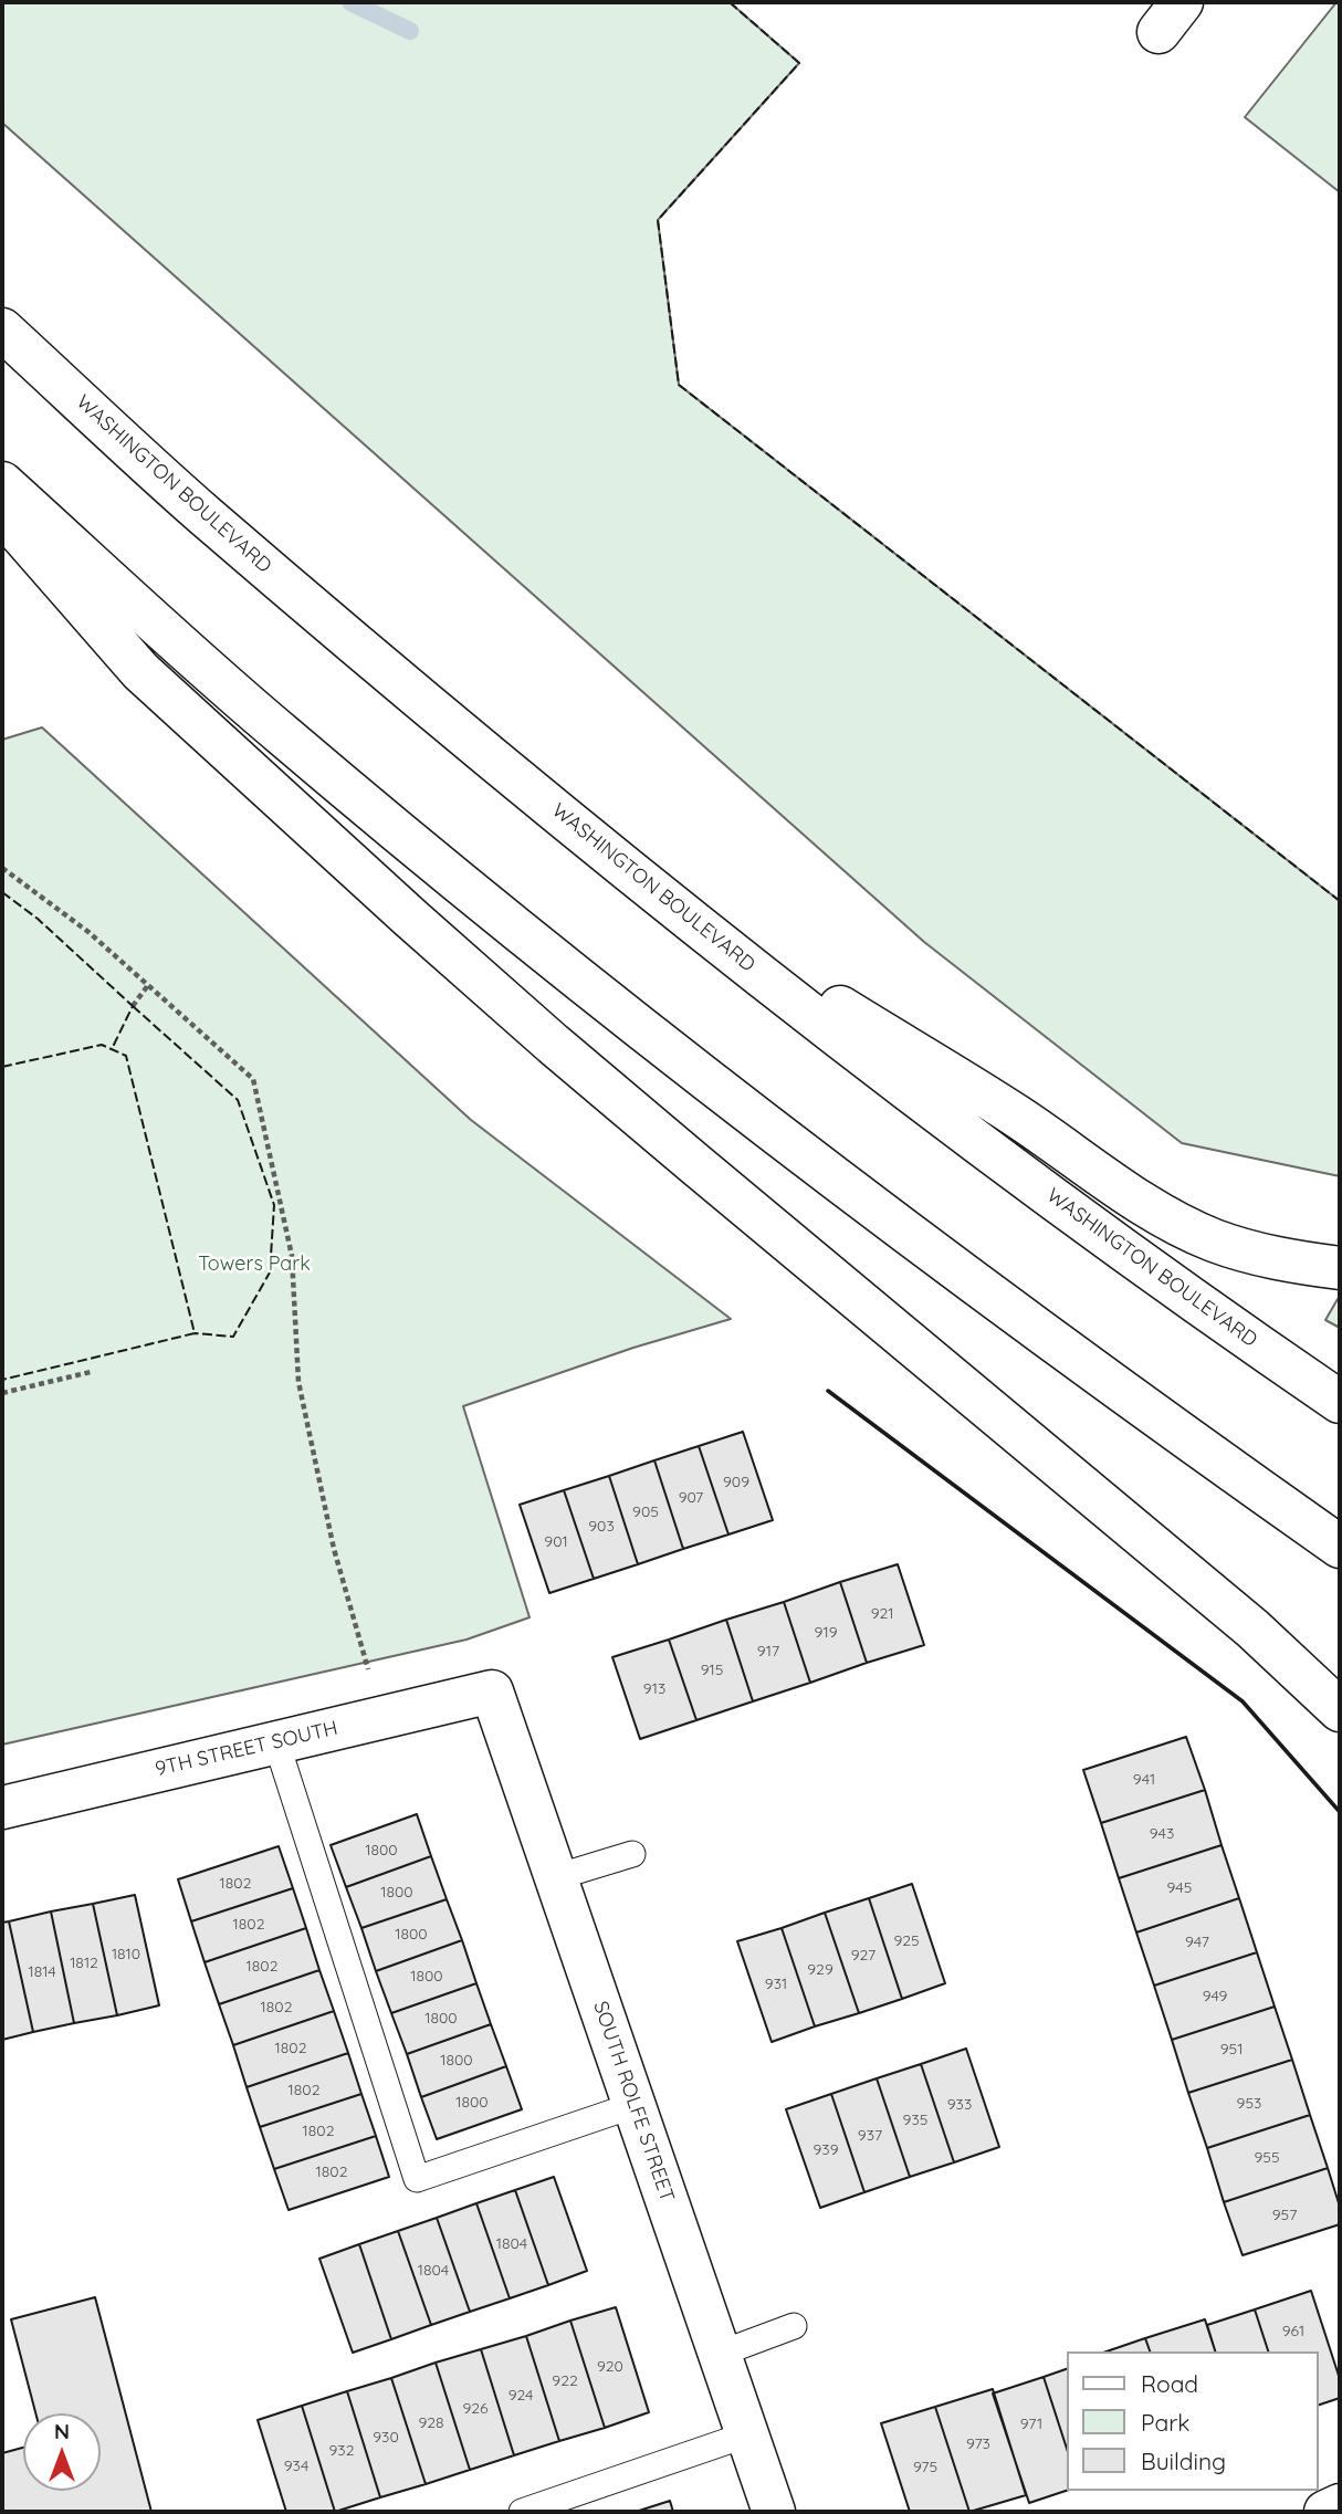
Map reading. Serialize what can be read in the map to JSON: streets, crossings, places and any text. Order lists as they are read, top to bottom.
{
  "streets": {
    "main road": ["WASHINGTON BOULEVARD", "9TH STREET SOUTH", "SOUTH ROLFE STREET"]
  },
  "crossings": [
    ["9TH STREET SOUTH", "SOUTH ROLFE STREET"]
  ],
  "parks": ["Towers Park"],
  "house_numbers": [
    "909",
    "907",
    "905",
    "903",
    "901",
    "921",
    "919",
    "917",
    "915",
    "913",
    "941",
    "943",
    "1800",
    "1802",
    "945",
    "1800",
    "1802",
    "1800",
    "925",
    "947",
    "1810",
    "927",
    "1812",
    "1802",
    "929",
    "1814",
    "1800",
    "931",
    "949",
    "1802",
    "1800",
    "1802",
    "951",
    "1800",
    "1802",
    "1800",
    "953",
    "933",
    "935",
    "1802",
    "937",
    "939",
    "955",
    "1802",
    "957",
    "1804",
    "1804",
    "961",
    "920",
    "922",
    "924",
    "926",
    "928",
    "971",
    "930",
    "973",
    "932",
    "934",
    "975"
  ],
  "legend": ["Road", "Park", "Building"],
  "north": "top"
}
